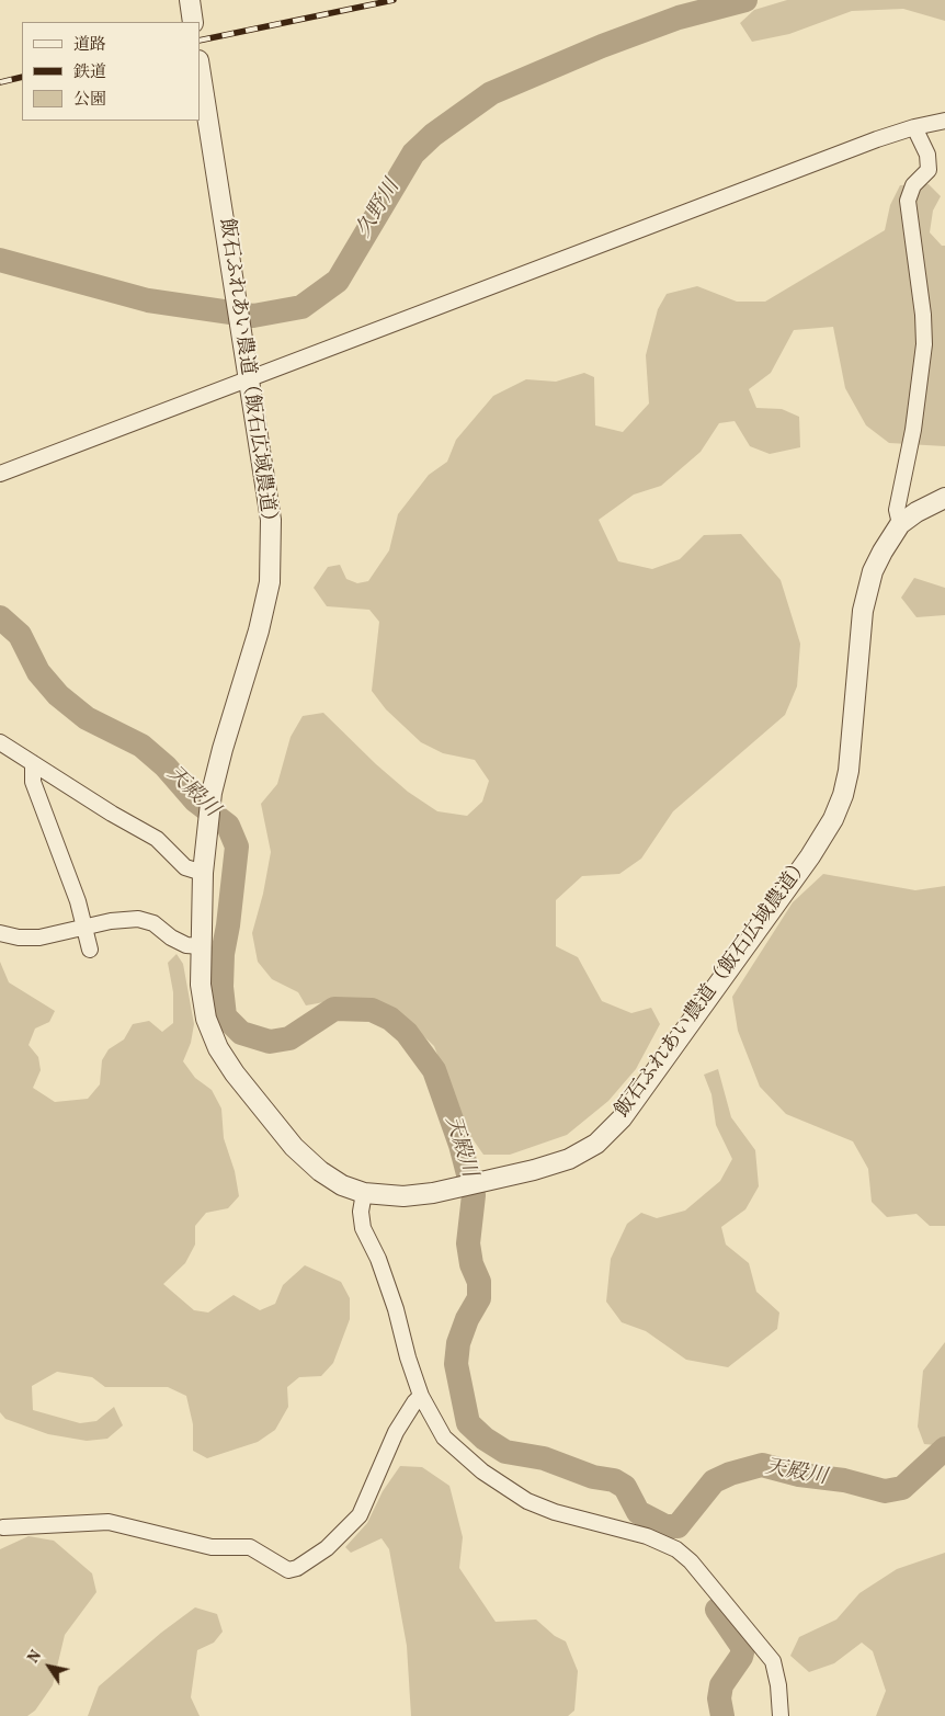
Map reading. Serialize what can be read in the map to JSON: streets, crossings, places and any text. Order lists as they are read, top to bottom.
{
  "streets": {
    "street": ["飯石ふれあい農道（飯石広域農道）"]
  },
  "water": ["久野川", "天殿川"],
  "legend": ["道路", "鉄道", "公園"],
  "north": "top left"
}
